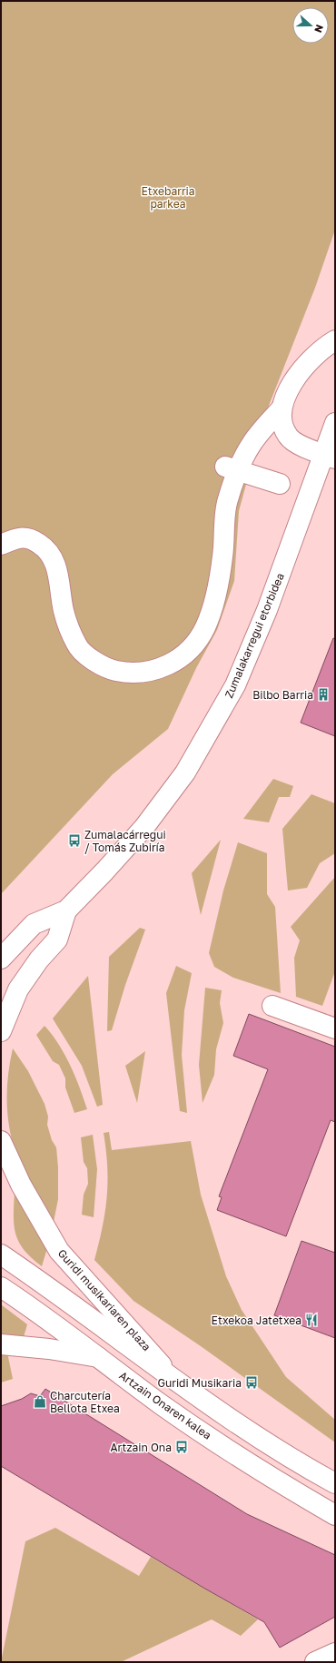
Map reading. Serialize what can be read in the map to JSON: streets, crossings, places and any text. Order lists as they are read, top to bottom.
{
  "streets": {
    "street": ["Zumalakarregui etorbidea", "Guridi musikariaren plaza", "Artzain Onaren kalea"]
  },
  "parks": ["Etxebarria parkea"],
  "places": {
    "building": ["Bilbo Barria"],
    "bus stop": ["Zumalacárregui / Tomás Zubiría", "Guridi Musikaria", "Artzain Ona"],
    "restaurant": ["Etxekoa Jatetxea"],
    "shop": ["Charcutería Bellota Etxea"]
  },
  "north": "right"
}
